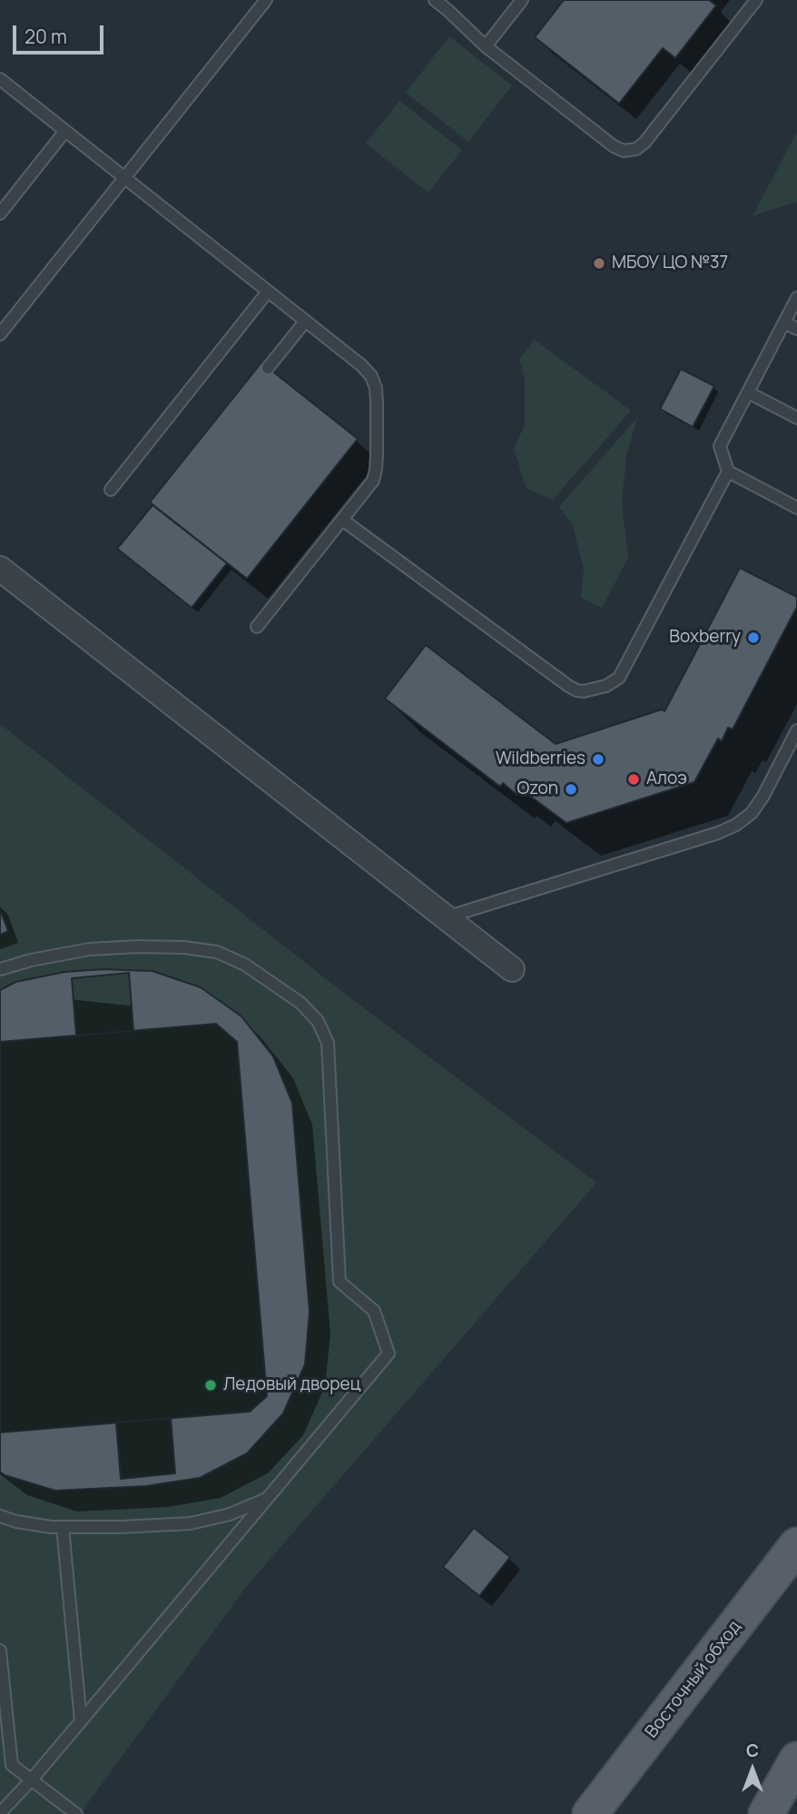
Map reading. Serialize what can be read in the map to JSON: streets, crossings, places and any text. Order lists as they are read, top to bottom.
{
  "streets": {
    "main road": ["Восточный обход"]
  },
  "places": [
    "МБОУ ЦО №37",
    "Boxberry",
    "Wildberries",
    "Алоэ",
    "Ozon",
    "Ледовый дворец"
  ],
  "scale_bar": "20 m",
  "north": "top"
}
